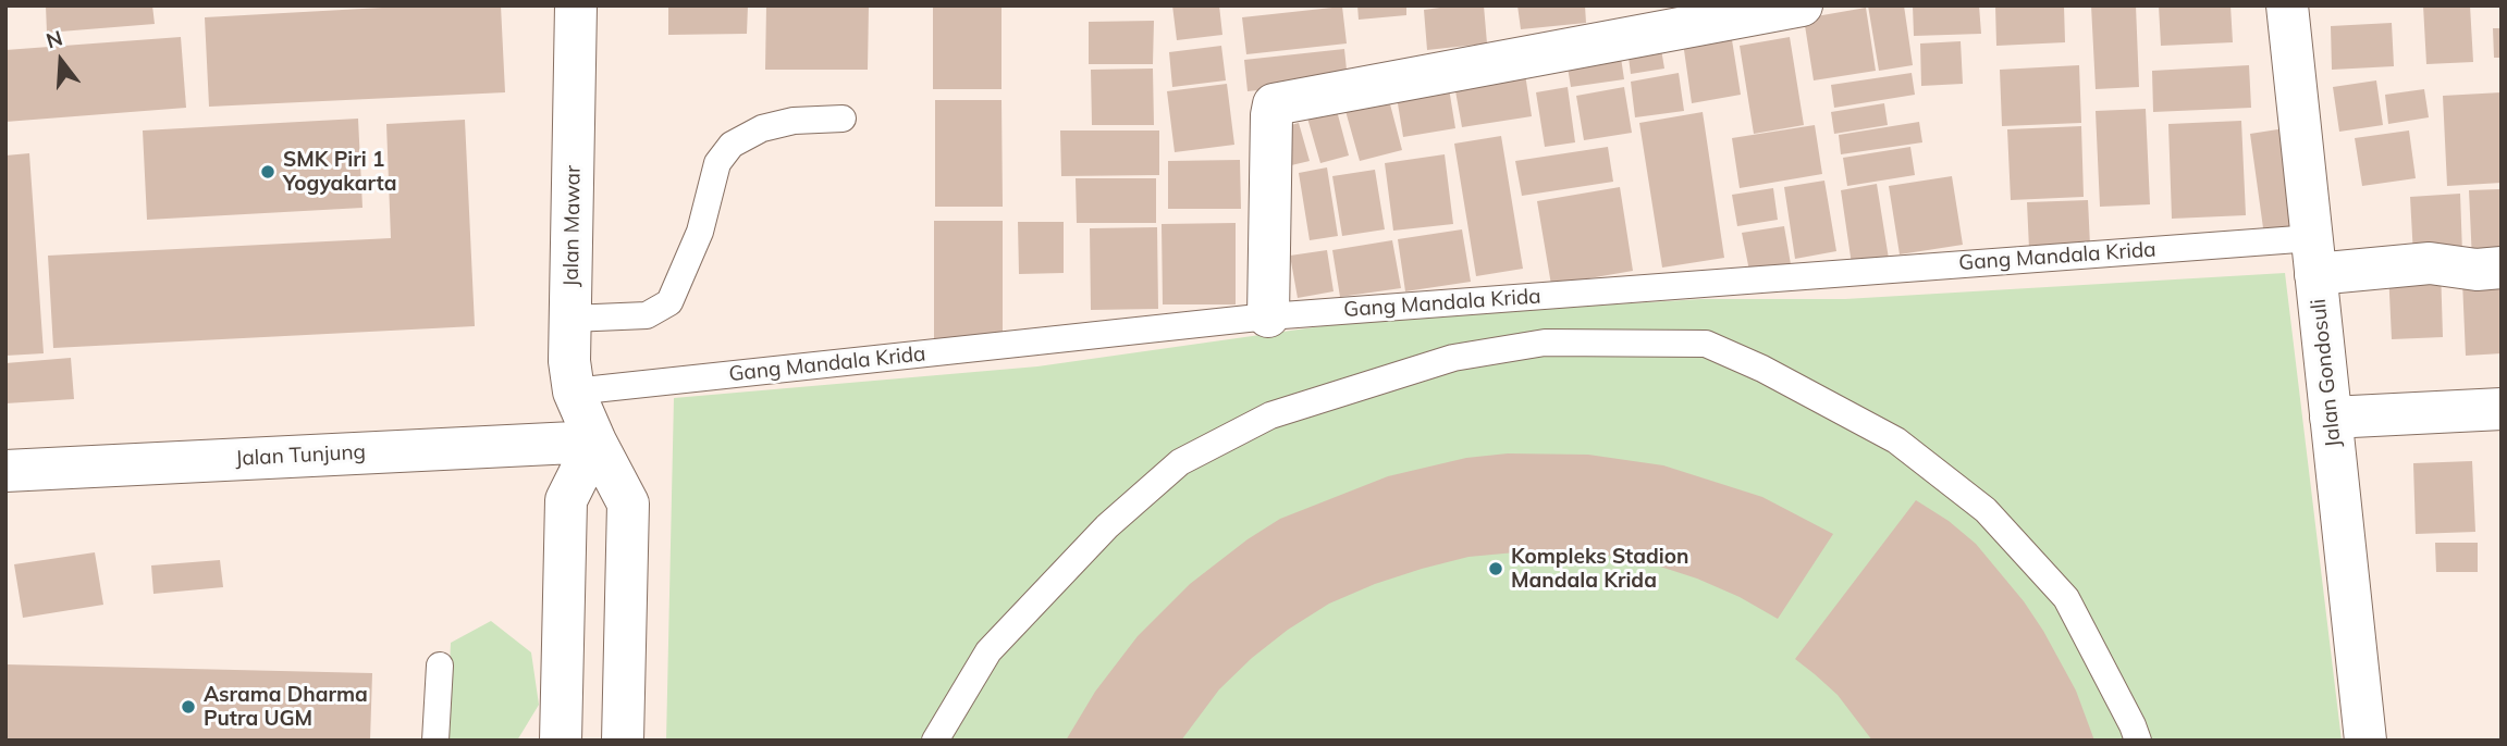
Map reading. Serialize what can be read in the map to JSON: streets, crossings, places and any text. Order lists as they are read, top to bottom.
{
  "streets": {
    "street": ["Jalan Mawar", "Jalan Gondosuli", "Jalan Tunjung"],
    "lane": ["Gang Mandala Krida"]
  },
  "crossings": [
    ["Jalan Mawar", "Gang Mandala Krida"],
    ["Jalan Mawar", "Jalan Tunjung"],
    ["Gang Mandala Krida", "Jalan Gondosuli"]
  ],
  "places": ["SMK Piri 1 Yogyakarta", "Kompleks Stadion Mandala Krida", "Asrama Dharma Putra UGM"],
  "north": "top"
}
